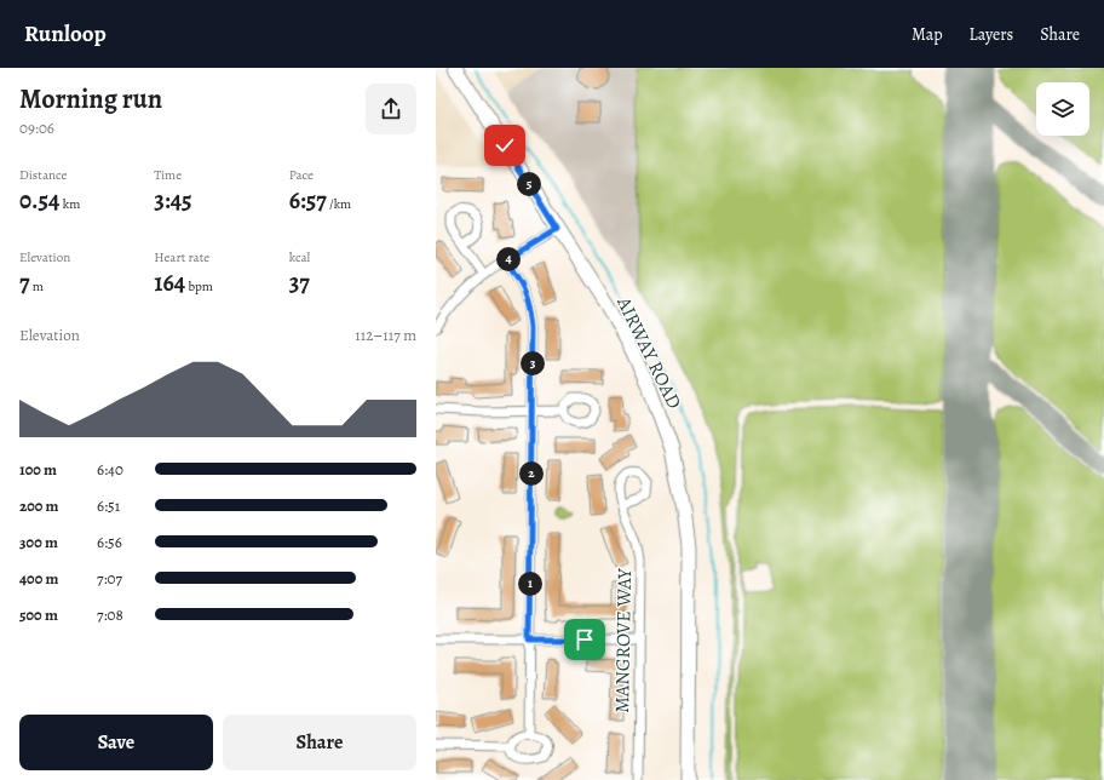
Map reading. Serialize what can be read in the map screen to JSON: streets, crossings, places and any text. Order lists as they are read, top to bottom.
{
  "streets": {
    "main road": ["AIRWAY ROAD"],
    "street": ["MANGROVE WAY"]
  },
  "page": {
    "header": "Runloop",
    "nav": ["Map", "Layers", "Share"],
    "heading": ["Morning run", "09:06"],
    "stats": [
      ["Distance", "0.54 km"],
      ["Time", "3:45"],
      ["Pace", "6:57 /km"],
      ["Elevation", "7 m"],
      ["Heart rate", "164 bpm"],
      ["kcal", "37"]
    ],
    "pins": [
      "5",
      "4",
      "3",
      "2",
      "1"
    ],
    "chart": ["Elevation", "112–117 m"],
    "list": [
      {
        "name": "100 m",
        "note": "6:40"
      },
      {
        "name": "200 m",
        "note": "6:51"
      },
      {
        "name": "300 m",
        "note": "6:56"
      },
      {
        "name": "400 m",
        "note": "7:07"
      },
      {
        "name": "500 m",
        "note": "7:08"
      }
    ],
    "buttons": ["Save", "Share"]
  }
}
